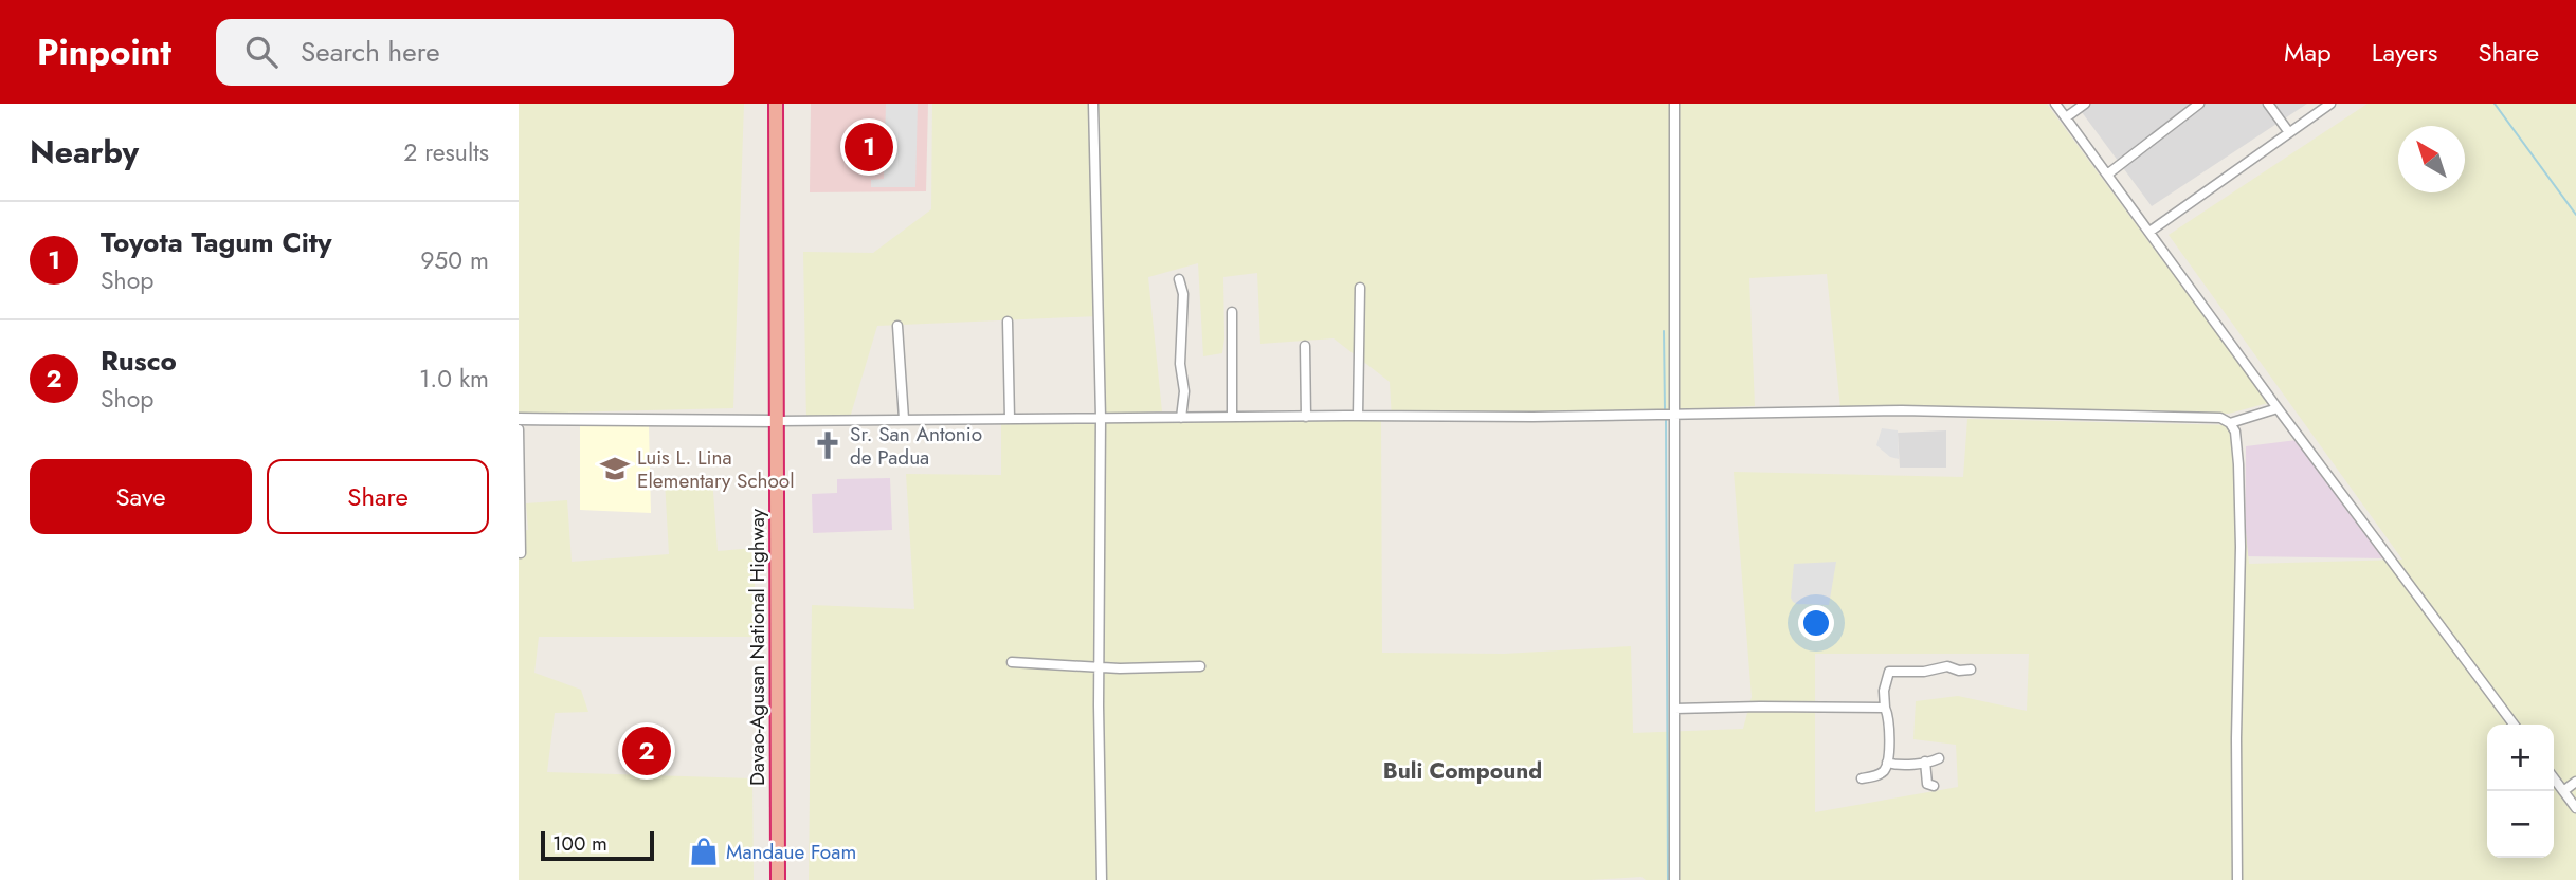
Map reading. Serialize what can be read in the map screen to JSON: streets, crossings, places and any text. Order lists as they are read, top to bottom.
{
  "streets": {
    "highway": ["Davao-Agusan National Highway"]
  },
  "districts": ["Buli Compound"],
  "places": {
    "church": ["Sr. San Antonio de Padua"],
    "school or university": ["Luis L. Lina Elementary School"],
    "shop": ["Mandaue Foam"]
  },
  "scale_bar": "100 m",
  "north": "top left",
  "page": {
    "header": "Pinpoint",
    "search": "Search here",
    "nav": ["Map", "Layers", "Share"],
    "heading": ["Nearby", "2 results"],
    "pins": ["1", "2"],
    "list": [
      {
        "mark": "1",
        "name": "Toyota Tagum City",
        "note": "Shop",
        "value": "950 m"
      },
      {
        "mark": "2",
        "name": "Rusco",
        "note": "Shop",
        "value": "1.0 km"
      }
    ],
    "buttons": ["Save", "Share"],
    "map_buttons": ["+", "−"],
    "scale": "100 m"
  }
}
